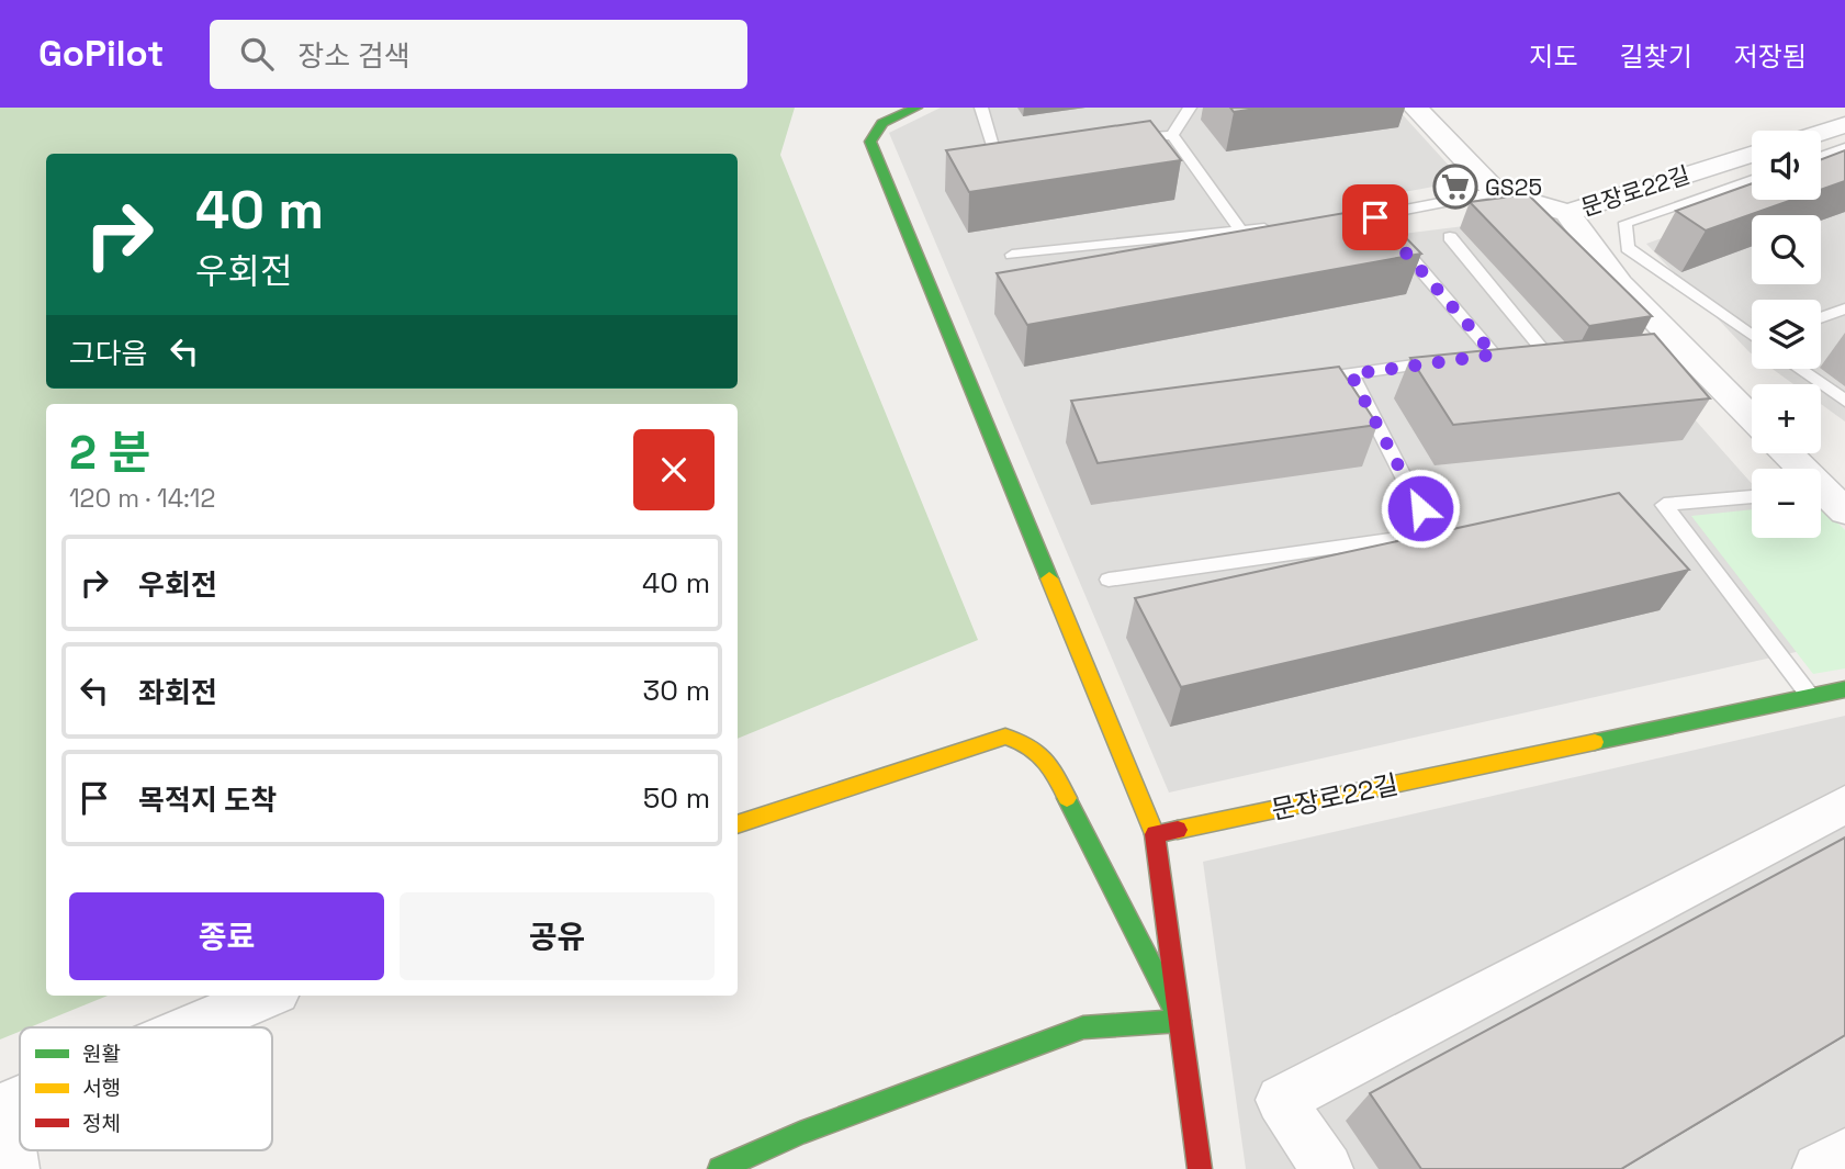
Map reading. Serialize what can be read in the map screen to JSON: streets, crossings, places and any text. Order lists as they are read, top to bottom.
{
  "streets": {
    "street": ["문장로22길"]
  },
  "places": {
    "supermarket": ["GS25"]
  },
  "legend": ["원활", "서행", "정체"],
  "page": {
    "header": "GoPilot",
    "search": "장소 검색",
    "nav": ["지도", "길찾기", "저장됨"],
    "map_buttons": ["+", "−"],
    "turn": ["40 m", "우회전"],
    "then": "그다음",
    "heading": ["2 분", "120 m · 14:12"],
    "list": [
      {
        "name": "우회전",
        "value": "40 m"
      },
      {
        "name": "좌회전",
        "value": "30 m"
      },
      {
        "name": "목적지 도착",
        "value": "50 m"
      }
    ],
    "buttons": ["종료", "공유"]
  }
}
